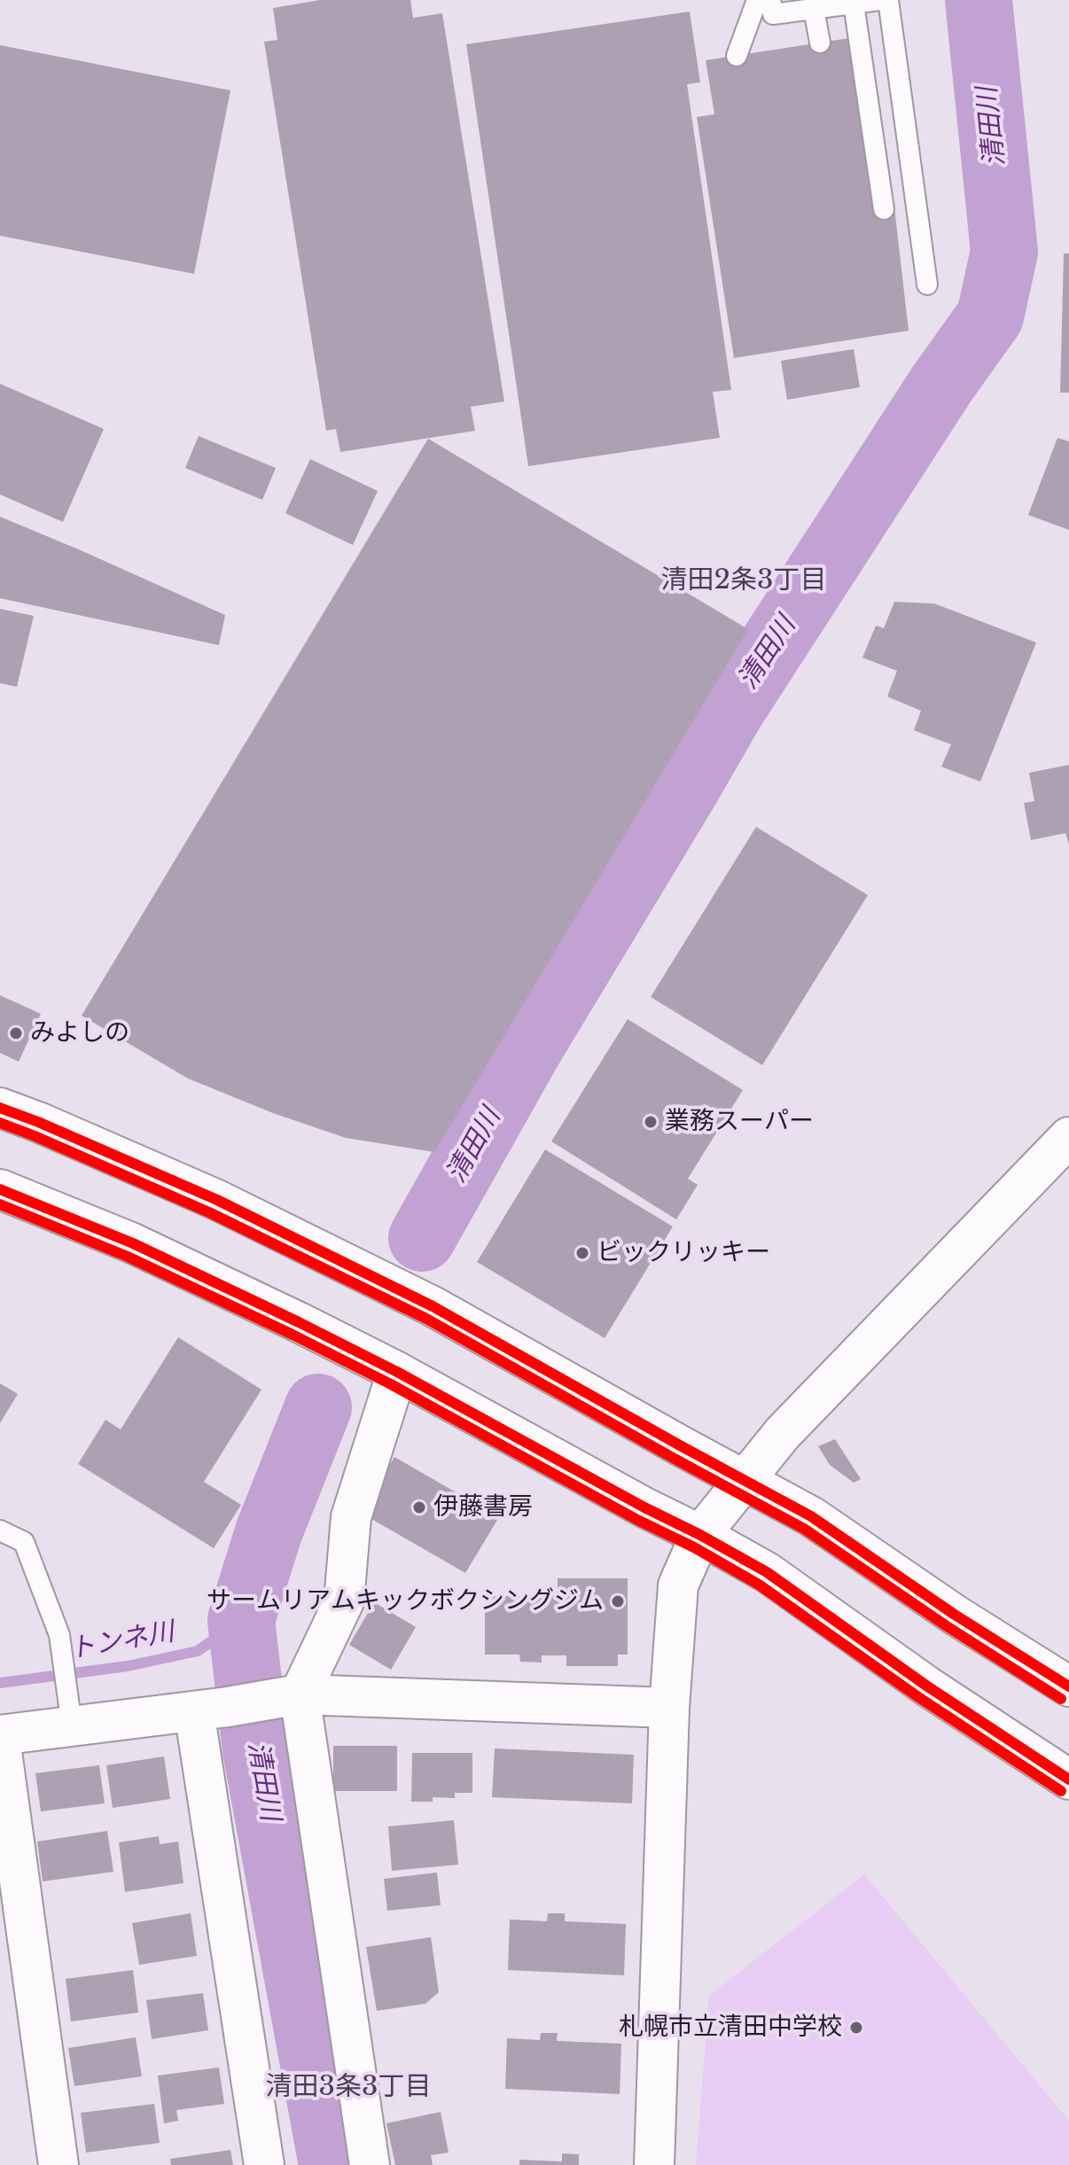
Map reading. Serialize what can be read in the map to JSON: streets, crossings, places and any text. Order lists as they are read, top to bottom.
{
  "districts": ["清田2条3丁目", "清田3条3丁目"],
  "water": ["清田川", "トンネ川"],
  "places": [
    "みよしの",
    "業務スーパー",
    "ビックリッキー",
    "伊藤書房",
    "サームリアムキックボクシングジム",
    "札幌市立清田中学校"
  ]
}
